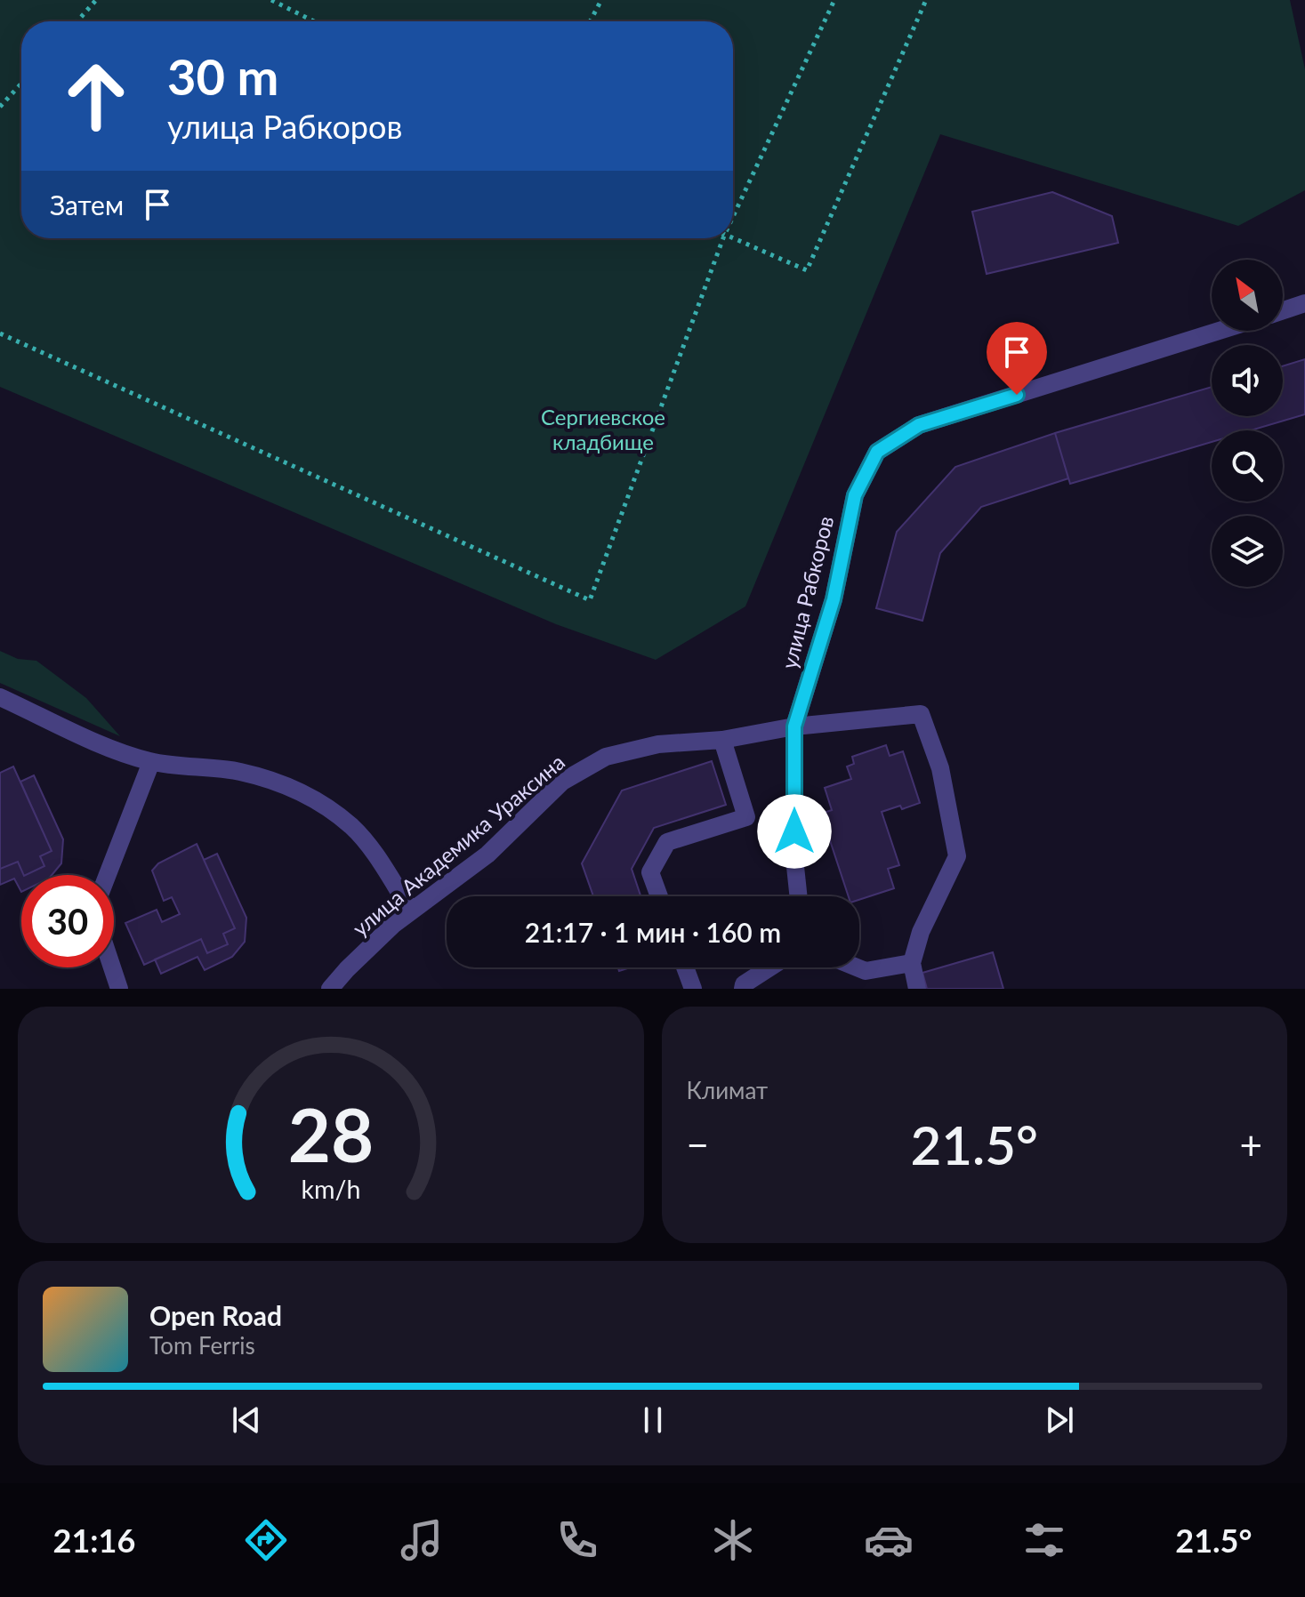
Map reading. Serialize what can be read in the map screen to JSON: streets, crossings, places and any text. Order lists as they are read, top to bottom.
{
  "streets": {
    "street": ["улица Рабкоров", "улица Академика Ураксина"]
  },
  "crossings": [
    ["улица Рабкоров", "улица Академика Ураксина"]
  ],
  "parks": ["Сергиевское кладбище"],
  "north": "top left",
  "page": {
    "turn": ["30 m", "улица Рабкоров"],
    "then": "Затем",
    "limit": "30",
    "trip": "21:17 · 1 мин · 160 m",
    "tile": "Климат",
    "heat": ["−", "21.5°", "+"],
    "song": ["Open Road", "Tom Ferris"],
    "tabs": ["21:16", "21.5°"],
    "gauge": ["28", "km/h"]
  }
}
